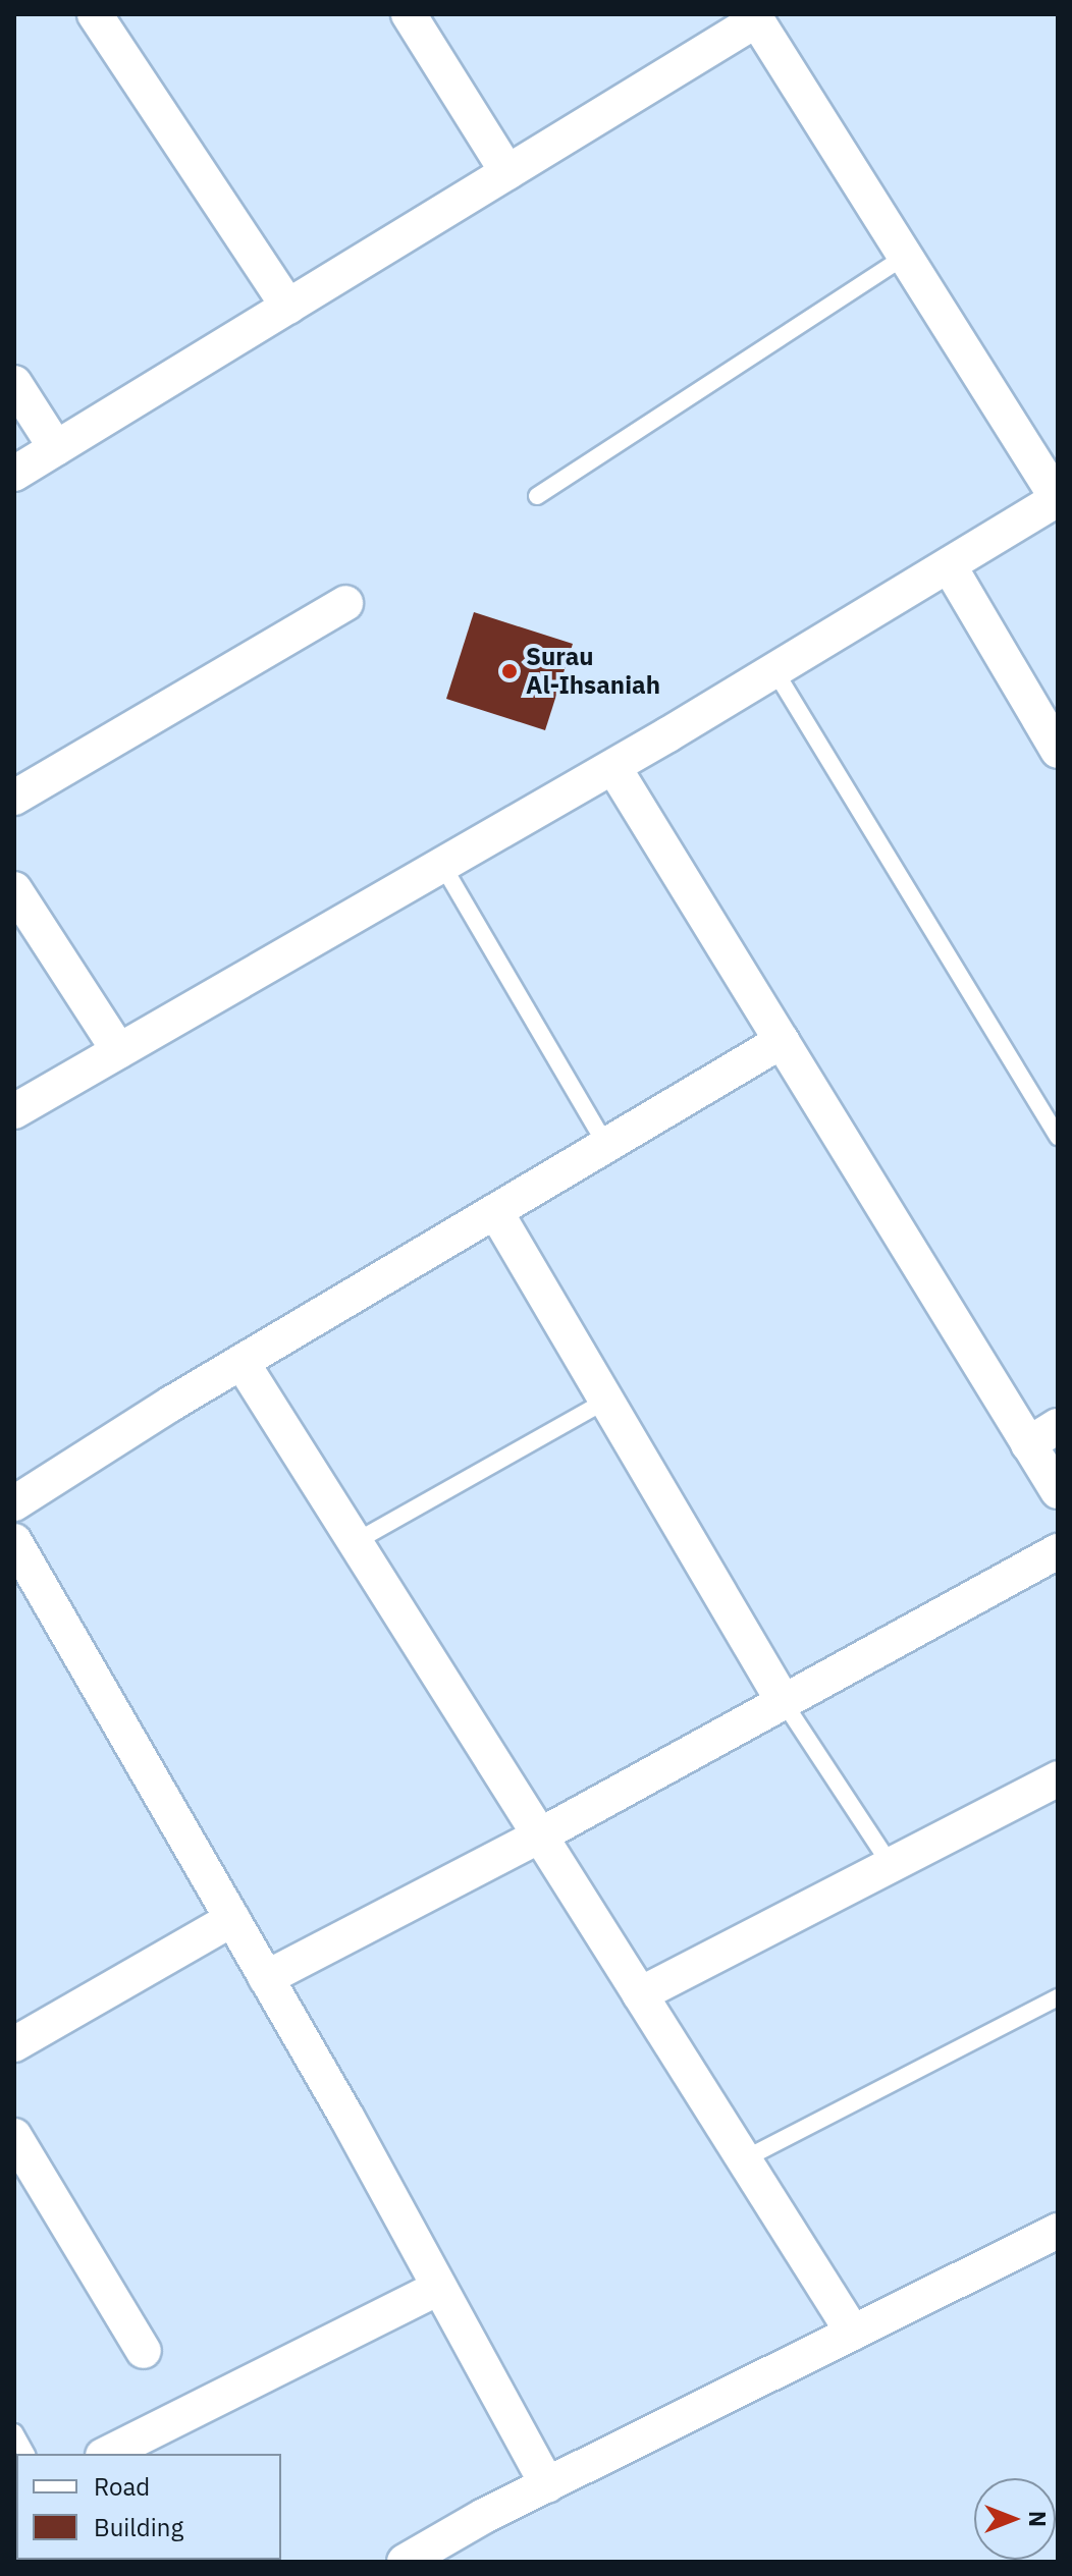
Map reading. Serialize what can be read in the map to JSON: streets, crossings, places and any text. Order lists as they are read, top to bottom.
{
  "places": ["Surau Al-Ihsaniah"],
  "legend": ["Road", "Building"],
  "north": "right"
}
